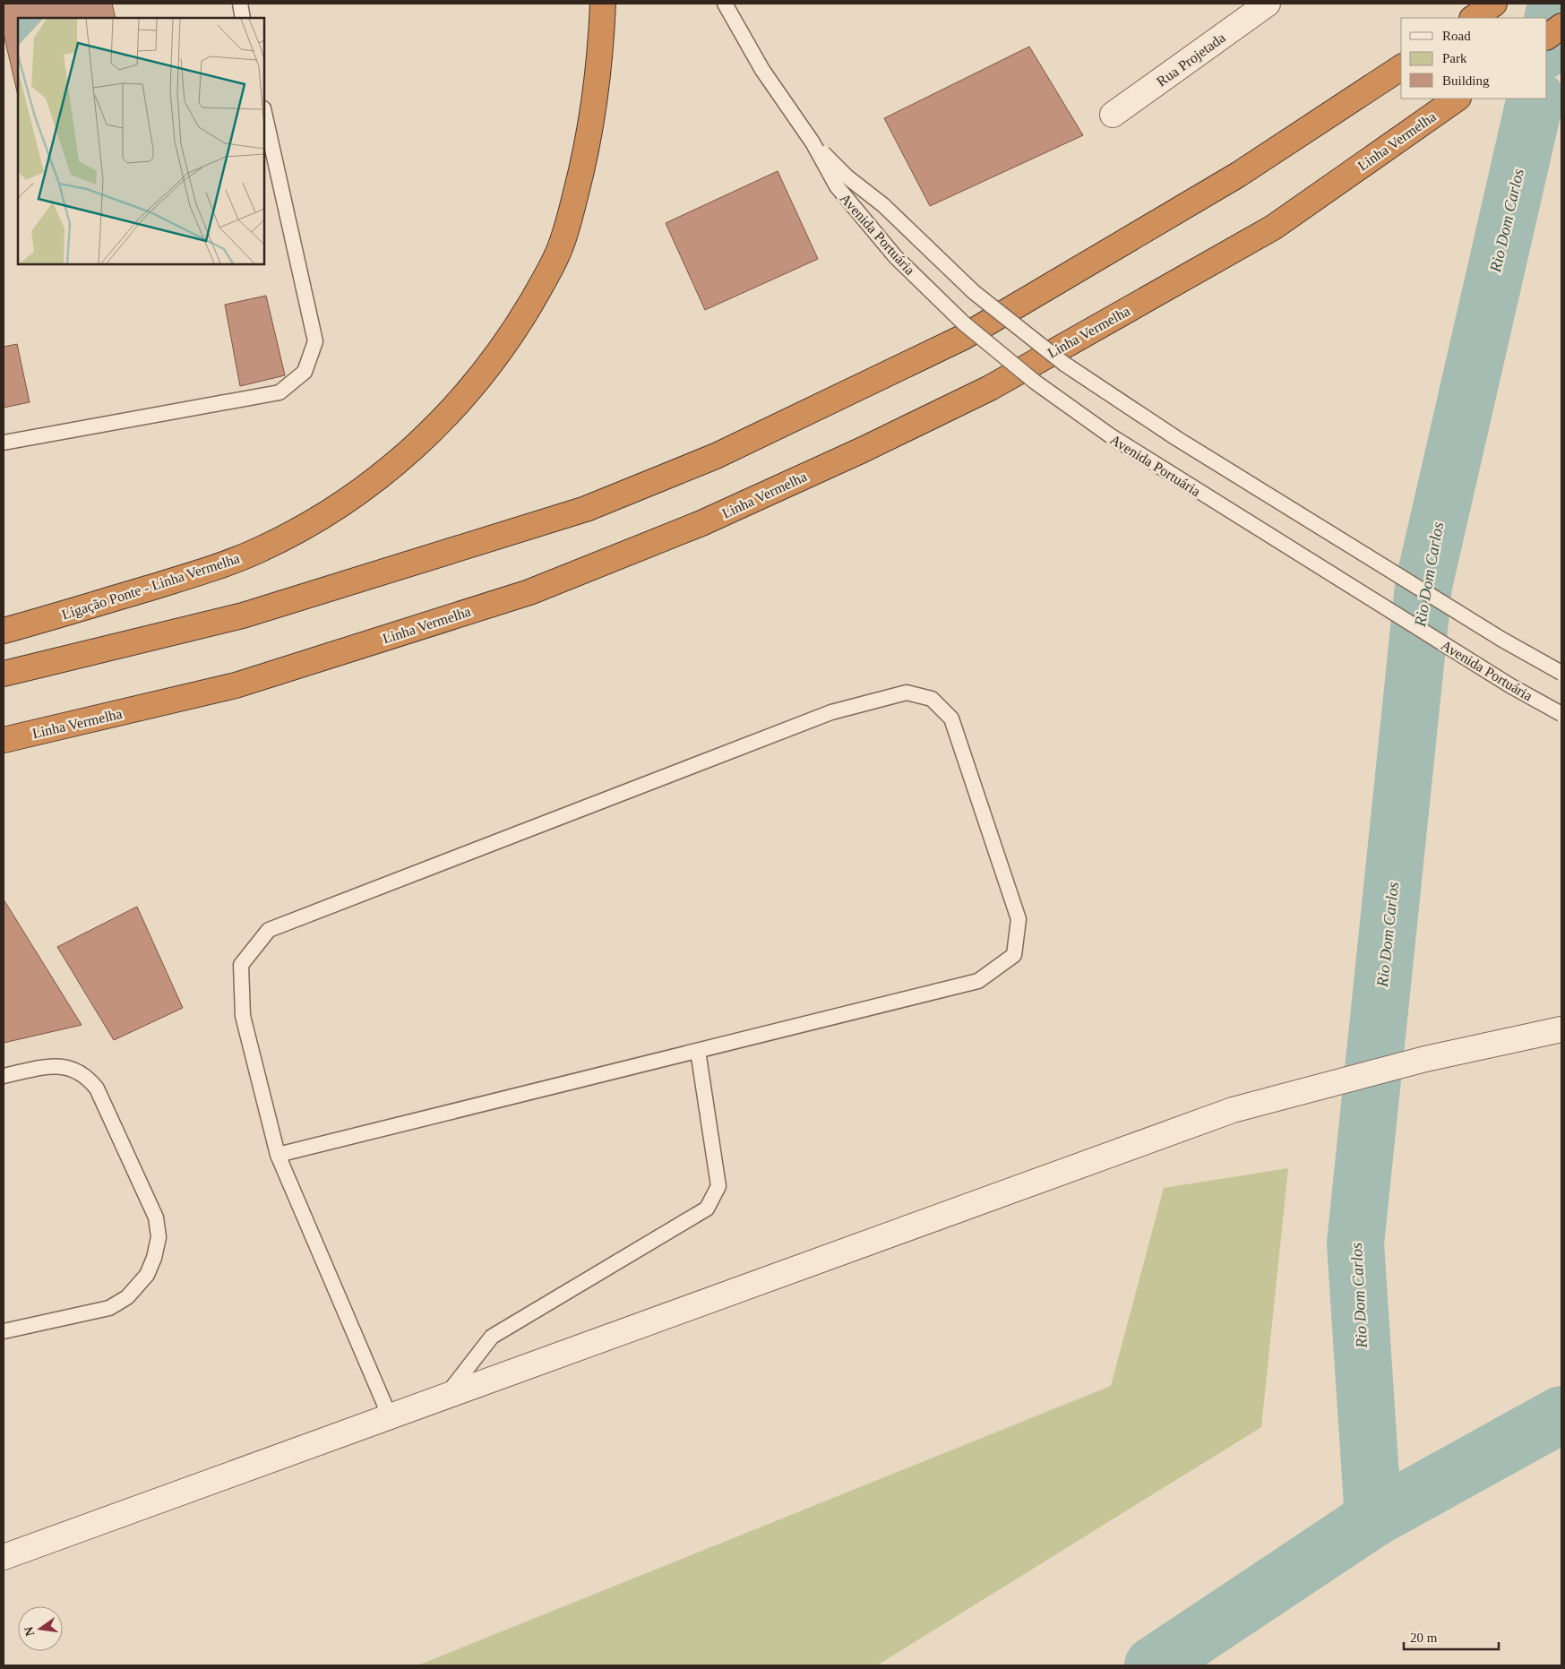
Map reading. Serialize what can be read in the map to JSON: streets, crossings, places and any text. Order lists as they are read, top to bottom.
{
  "streets": {
    "highway": ["Linha Vermelha", "Ligação Ponte - Linha Vermelha"],
    "street": ["Rua Projetada"],
    "lane": ["Avenida Portuária"]
  },
  "water": ["Rio Dom Carlos"],
  "legend": ["Road", "Park", "Building"],
  "scale_bar": "20 m",
  "north": "left"
}
